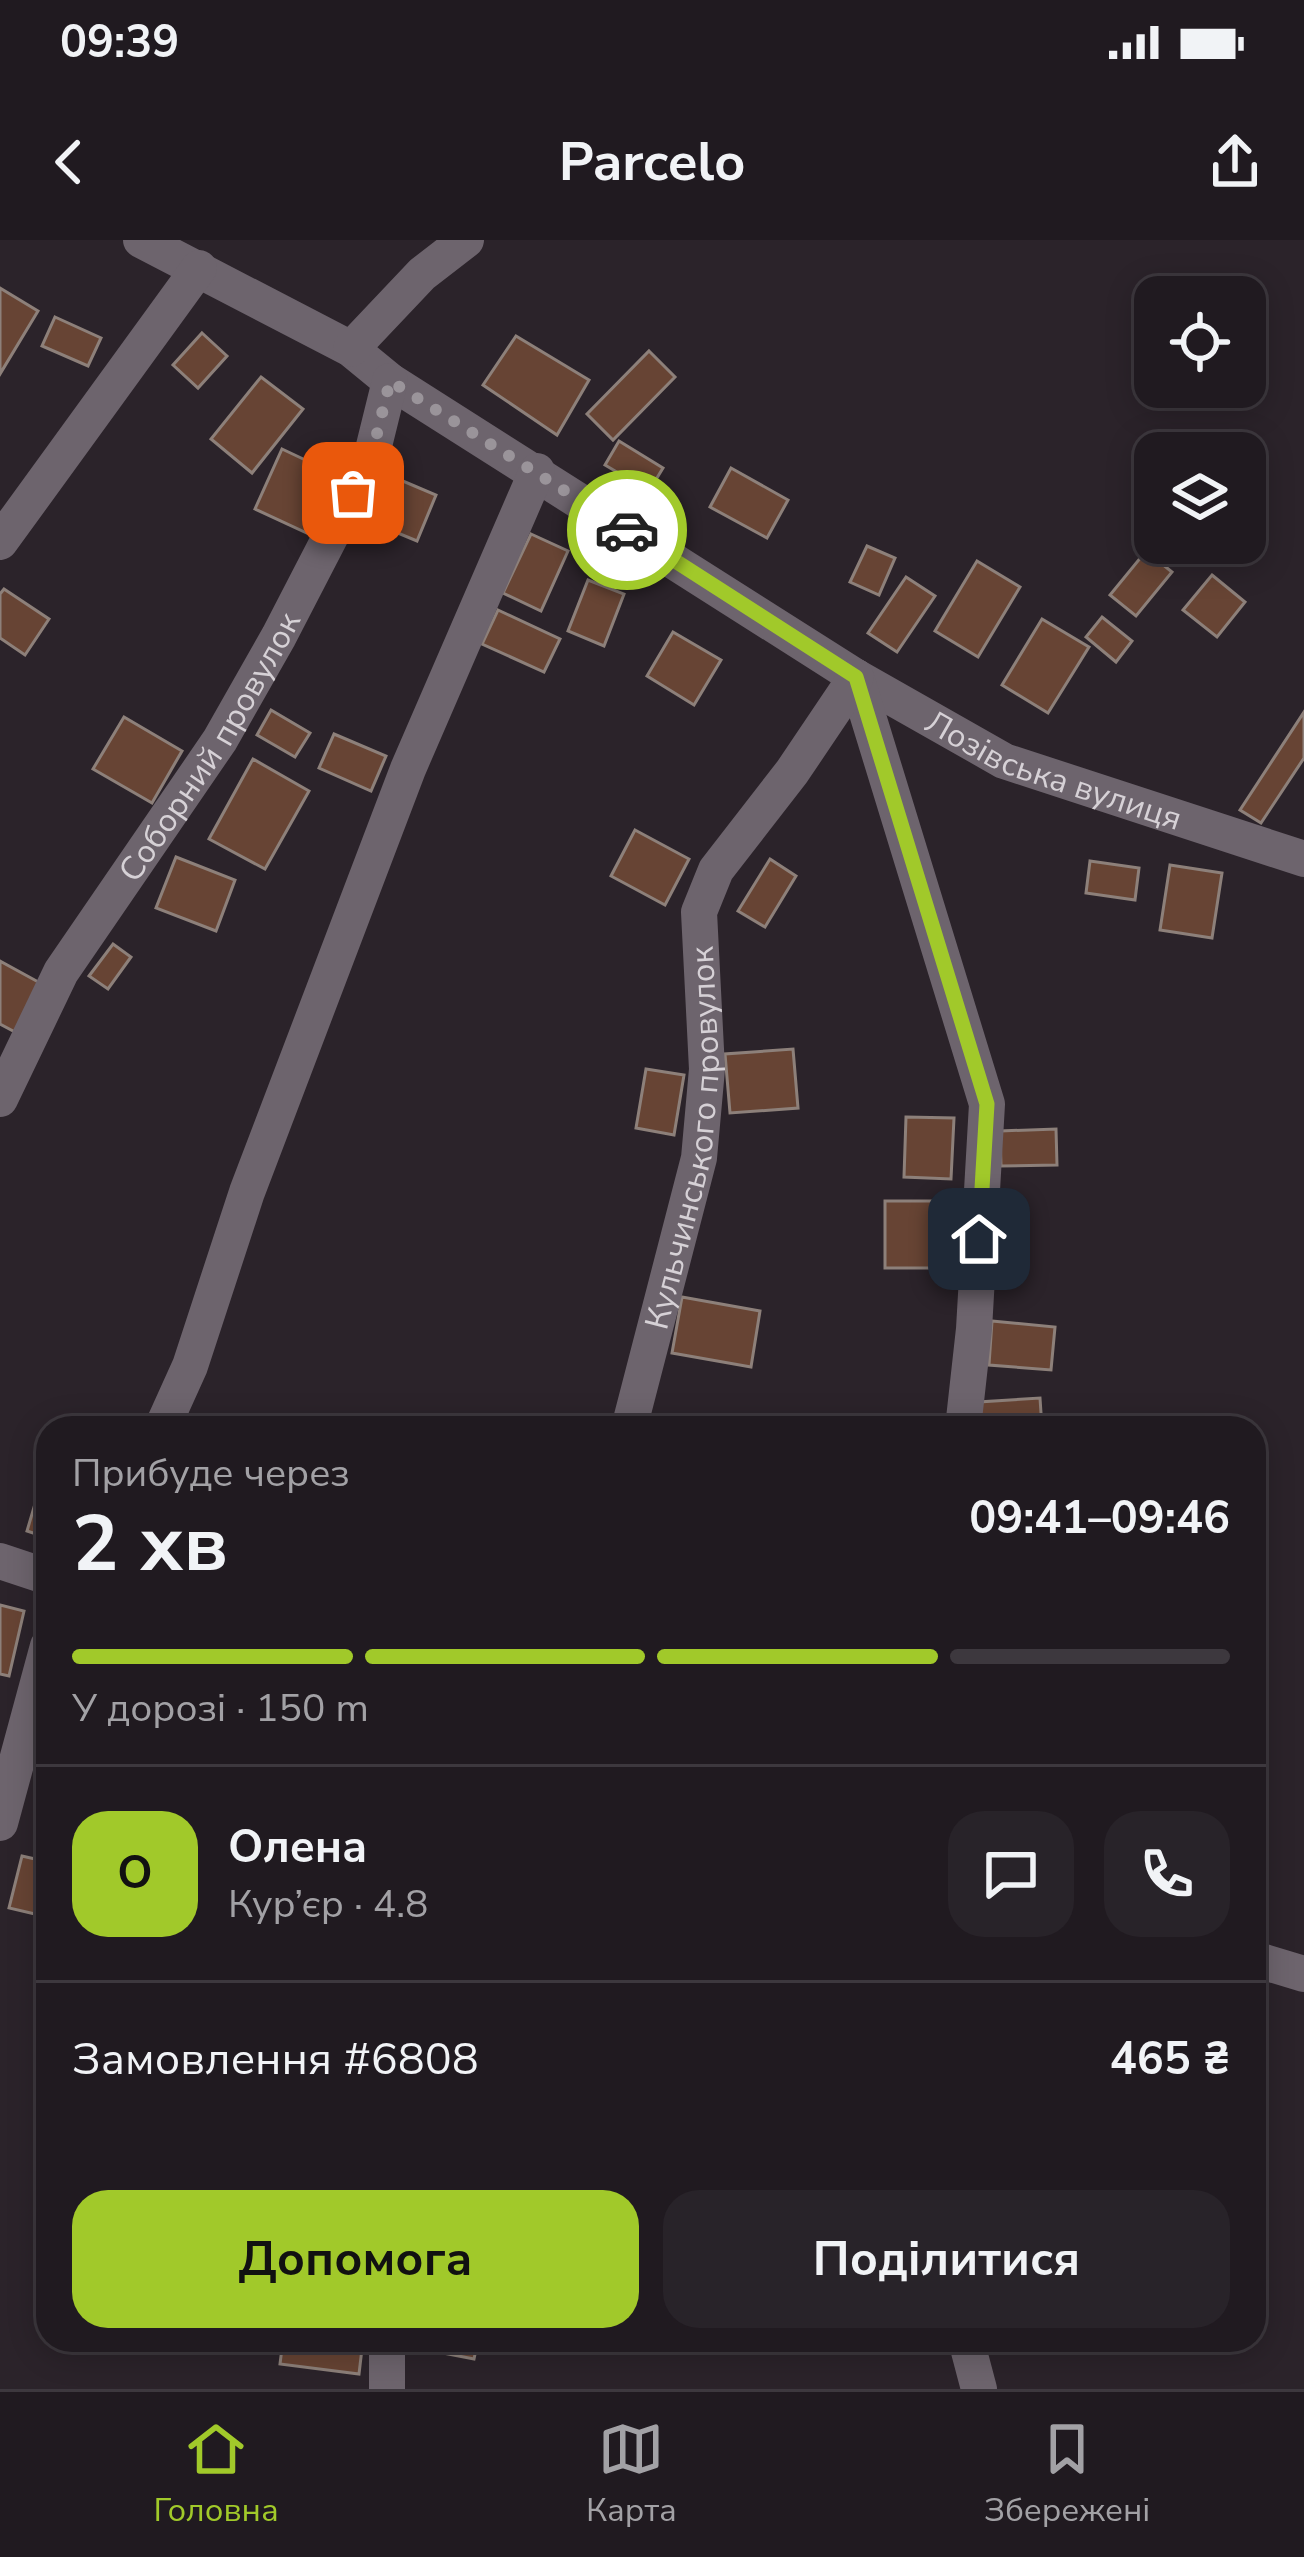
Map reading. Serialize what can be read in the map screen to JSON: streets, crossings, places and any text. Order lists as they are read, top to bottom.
{
  "streets": {
    "street": ["Соборний провулок", "Лозівська вулиця", "Кульчинського провулок"]
  },
  "crossings": [
    ["Соборний провулок", "Лозівська вулиця"],
    ["Лозівська вулиця", "Кульчинського провулок"]
  ],
  "page": {
    "status": "09:39",
    "header": "Parcelo",
    "heading": ["2 хв", "Прибуде через", "09:41–09:46"],
    "panel": [
      "Олена",
      "Кур’єр · 4.8",
      "Замовлення #6808",
      "465 ₴"
    ],
    "bar": "У дорозі · 150 m",
    "round": "О",
    "buttons": ["Допомога", "Поділитися"],
    "tabs": ["Головна", "Карта", "Збережені"]
  }
}
